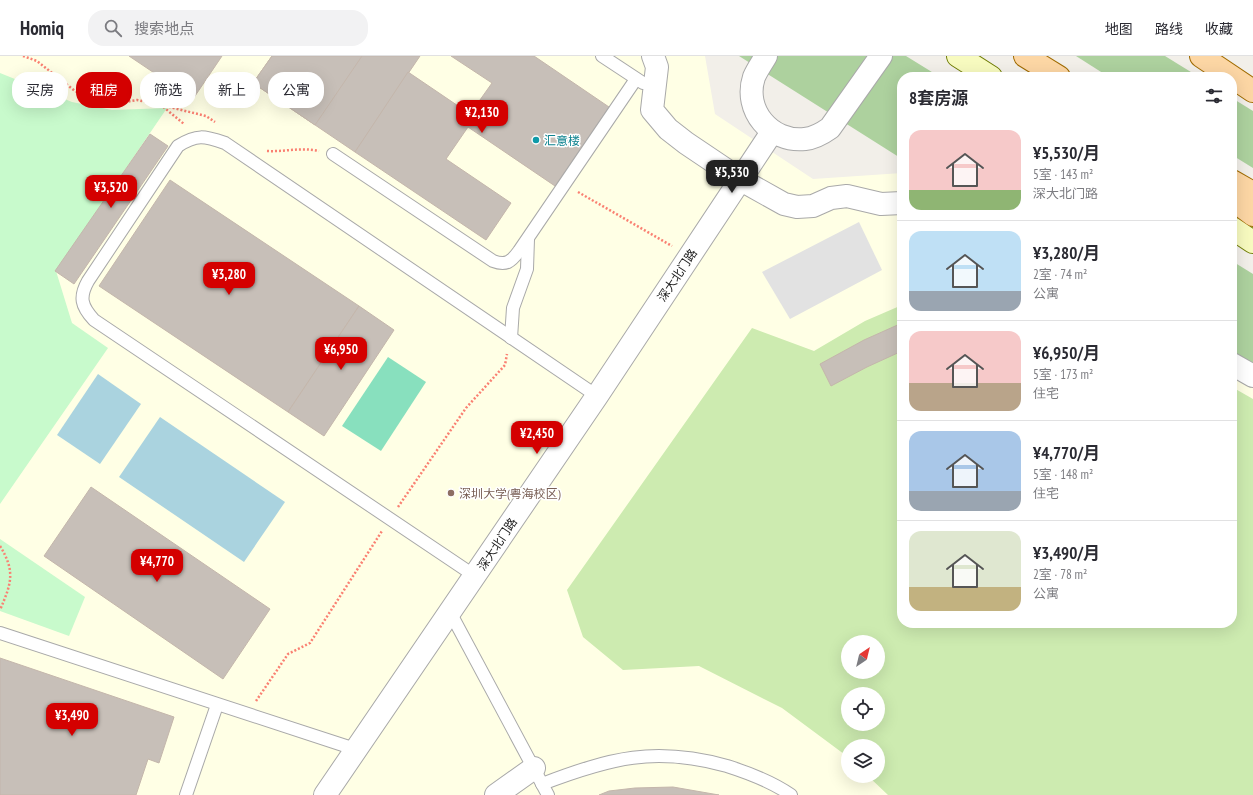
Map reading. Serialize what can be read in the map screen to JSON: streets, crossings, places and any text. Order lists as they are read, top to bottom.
{
  "streets": {
    "street": ["深大北门路"]
  },
  "places": ["汇意楼", "深圳大学(粤海校区)"],
  "north": "top right",
  "page": {
    "header": "Homiq",
    "search": "搜索地点",
    "nav": ["地图", "路线", "收藏"],
    "chip": [
      "买房",
      "租房",
      "筛选",
      "新上",
      "公寓"
    ],
    "heading": "8套房源",
    "price": [
      "¥2,130",
      "¥5,530",
      "¥3,520",
      "¥3,280",
      "¥6,950",
      "¥2,450",
      "¥4,770",
      "¥3,490"
    ],
    "list": [
      {
        "name": "¥5,530/月",
        "note": "5室 · 143 m² · 深大北门路"
      },
      {
        "name": "¥3,280/月",
        "note": "2室 · 74 m² · 公寓"
      },
      {
        "name": "¥6,950/月",
        "note": "5室 · 173 m² · 住宅"
      },
      {
        "name": "¥4,770/月",
        "note": "5室 · 148 m² · 住宅"
      },
      {
        "name": "¥3,490/月",
        "note": "2室 · 78 m² · 公寓"
      }
    ]
  }
}
